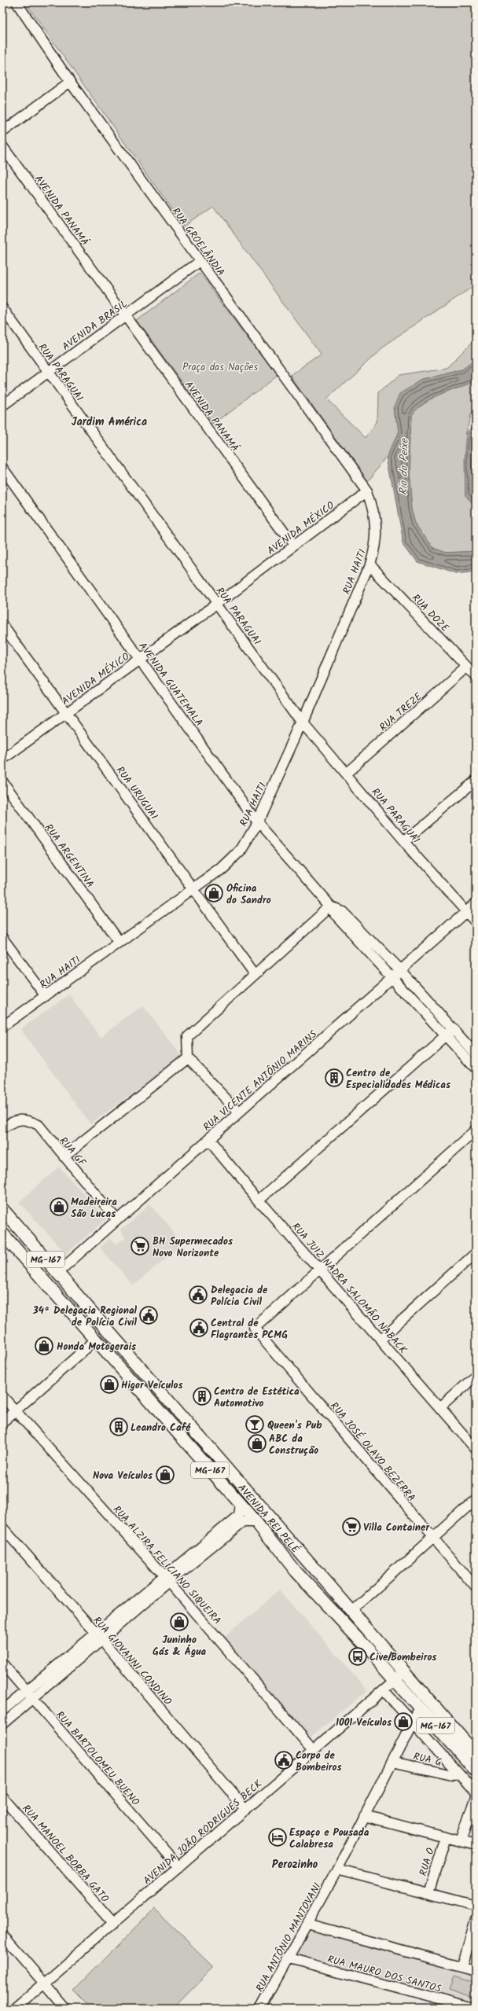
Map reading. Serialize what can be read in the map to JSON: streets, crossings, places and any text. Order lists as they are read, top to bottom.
{
  "streets": {
    "main road": ["MG-167", "AVENIDA REI PELÉ"],
    "street": [
      "AVENIDA PANAMÁ",
      "RUA GROELÂNDIA",
      "AVENIDA BRASIL",
      "RUA PARAGUAI",
      "AVENIDA MÉXICO",
      "RUA HAITI",
      "RUA DOZE",
      "AVENIDA GUATEMALA",
      "RUA TREZE",
      "RUA URUGUAI",
      "RUA ARGENTINA",
      "RUA VICENTE ANTÔNIO MARINS",
      "RUA GF",
      "RUA JUIZ NADRA SALOMÃO NABACK",
      "RUA JOSÉ OLAVO BEZERRA",
      "RUA ALZIRA FELICIANO SIQUEIRA",
      "RUA GIOVANNI CONDINO",
      "RUA BARTOLOMEU BUENO",
      "RUA G",
      "AVENIDA JOÃO RODRIGUES BECK",
      "RUA MANOEL BORBA GATO",
      "RUA O",
      "RUA ANTÔNIO MANTOVANI",
      "RUA MAURO DOS SANTOS"
    ]
  },
  "crossings": [
    ["AVENIDA PANAMÁ", "AVENIDA BRASIL"],
    ["AVENIDA PANAMÁ", "AVENIDA MÉXICO"],
    ["RUA GROELÂNDIA", "AVENIDA BRASIL"],
    ["RUA GROELÂNDIA", "AVENIDA MÉXICO"],
    ["RUA GROELÂNDIA", "RUA HAITI"],
    ["AVENIDA BRASIL", "RUA PARAGUAI"],
    ["RUA PARAGUAI", "AVENIDA MÉXICO"],
    ["RUA PARAGUAI", "RUA HAITI"],
    ["RUA PARAGUAI", "RUA TREZE"],
    ["RUA PARAGUAI", "RUA VICENTE ANTÔNIO MARINS"],
    ["AVENIDA MÉXICO", "RUA HAITI"],
    ["AVENIDA MÉXICO", "AVENIDA GUATEMALA"],
    ["AVENIDA MÉXICO", "RUA URUGUAI"],
    ["RUA HAITI", "RUA DOZE"],
    ["RUA HAITI", "AVENIDA GUATEMALA"],
    ["RUA HAITI", "RUA URUGUAI"],
    ["RUA HAITI", "RUA ARGENTINA"],
    ["RUA DOZE", "RUA TREZE"],
    ["AVENIDA GUATEMALA", "RUA VICENTE ANTÔNIO MARINS"],
    ["RUA VICENTE ANTÔNIO MARINS", "RUA GF"],
    ["RUA VICENTE ANTÔNIO MARINS", "RUA JUIZ NADRA SALOMÃO NABACK"],
    ["RUA VICENTE ANTÔNIO MARINS", "AVENIDA REI PELÉ"],
    ["RUA JUIZ NADRA SALOMÃO NABACK", "RUA JOSÉ OLAVO BEZERRA"],
    ["AVENIDA REI PELÉ", "AVENIDA JOÃO RODRIGUES BECK"],
    ["AVENIDA REI PELÉ", "RUA ANTÔNIO MANTOVANI"],
    ["RUA ALZIRA FELICIANO SIQUEIRA", "AVENIDA JOÃO RODRIGUES BECK"],
    ["RUA GIOVANNI CONDINO", "AVENIDA JOÃO RODRIGUES BECK"],
    ["RUA BARTOLOMEU BUENO", "AVENIDA JOÃO RODRIGUES BECK"],
    ["RUA G", "RUA ANTÔNIO MANTOVANI"],
    ["AVENIDA JOÃO RODRIGUES BECK", "RUA MANOEL BORBA GATO"],
    ["RUA ANTÔNIO MANTOVANI", "RUA MAURO DOS SANTOS"]
  ],
  "districts": ["Jardim América", "Perozinho"],
  "water": ["Rio do Peixe"],
  "parks": ["Praça das Nações"],
  "places": {
    "shop": [
      "Oficina do Sandro",
      "Madeireira São Lucas",
      "Honda Motogerais",
      "Higor Veículos",
      "ABC da Construção",
      "Nova Veículos",
      "Juninho Gás & Água",
      "1001 Veículos"
    ],
    "building": ["Centro de Especialidades Médicas", "Centro de Estética Automotivo", "Leandro Café"],
    "supermarket": ["BH Supermecados Novo Norizonte", "Villa Container"],
    "public building": [
      "Delegacia de Polícia Civil",
      "34ª Delegacia Regional de Polícia Civil",
      "Central de Flagrantes PCMG",
      "Corpo de Bombeiros"
    ],
    "bar": ["Queen's Pub"],
    "bus stop": ["Cive/Bombeiros"],
    "hotel": ["Espaço e Pousada Calabresa"]
  }
}
